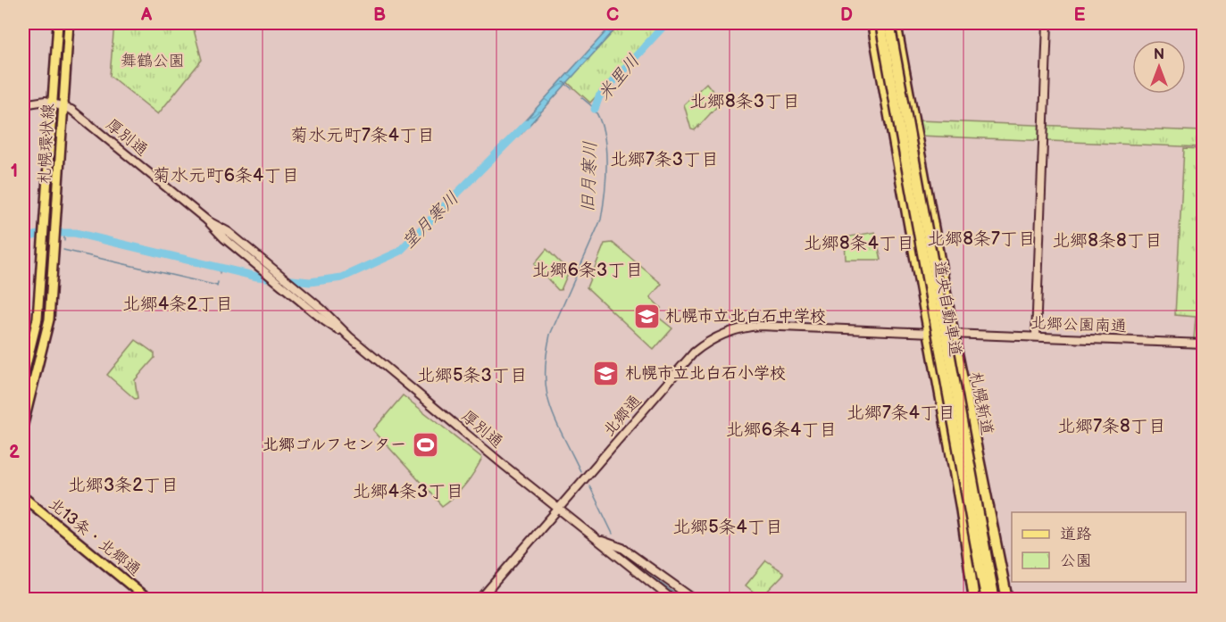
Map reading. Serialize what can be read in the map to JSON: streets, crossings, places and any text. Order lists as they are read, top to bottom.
{
  "streets": {
    "highway": ["道央自動車道", "札幌新道"],
    "main road": ["札幌環状線", "北13条・北郷通"],
    "street": ["厚別通", "北郷公園南通", "北郷通"]
  },
  "crossings": [
    ["厚別通", "札幌環状線"],
    ["厚別通", "北郷通"],
    ["北郷公園南通", "札幌新道"],
    ["北郷公園南通", "北郷通"],
    ["札幌新道", "北郷通"]
  ],
  "districts": [
    "北郷8条3丁目",
    "菊水元町7条4丁目",
    "北郷7条3丁目",
    "菊水元町6条4丁目",
    "北郷8条7丁目",
    "北郷8条8丁目",
    "北郷8条4丁目",
    "北郷6条3丁目",
    "北郷4条2丁目",
    "北郷5条3丁目",
    "北郷7条4丁目",
    "北郷7条8丁目",
    "北郷6条4丁目",
    "北郷3条2丁目",
    "北郷4条3丁目",
    "北郷5条4丁目"
  ],
  "water": ["米里川", "旧月寒川", "望月寒川"],
  "parks": ["舞鶴公園"],
  "places": {
    "school or university": ["札幌市立北白石中学校", "札幌市立北白石小学校"],
    "sports": ["北郷ゴルフセンター"]
  },
  "legend": ["道路", "公園"],
  "north": "top",
  "grid": {
    "columns": [
      "A",
      "B",
      "C",
      "D",
      "E"
    ],
    "rows": ["1", "2"]
  }
}
